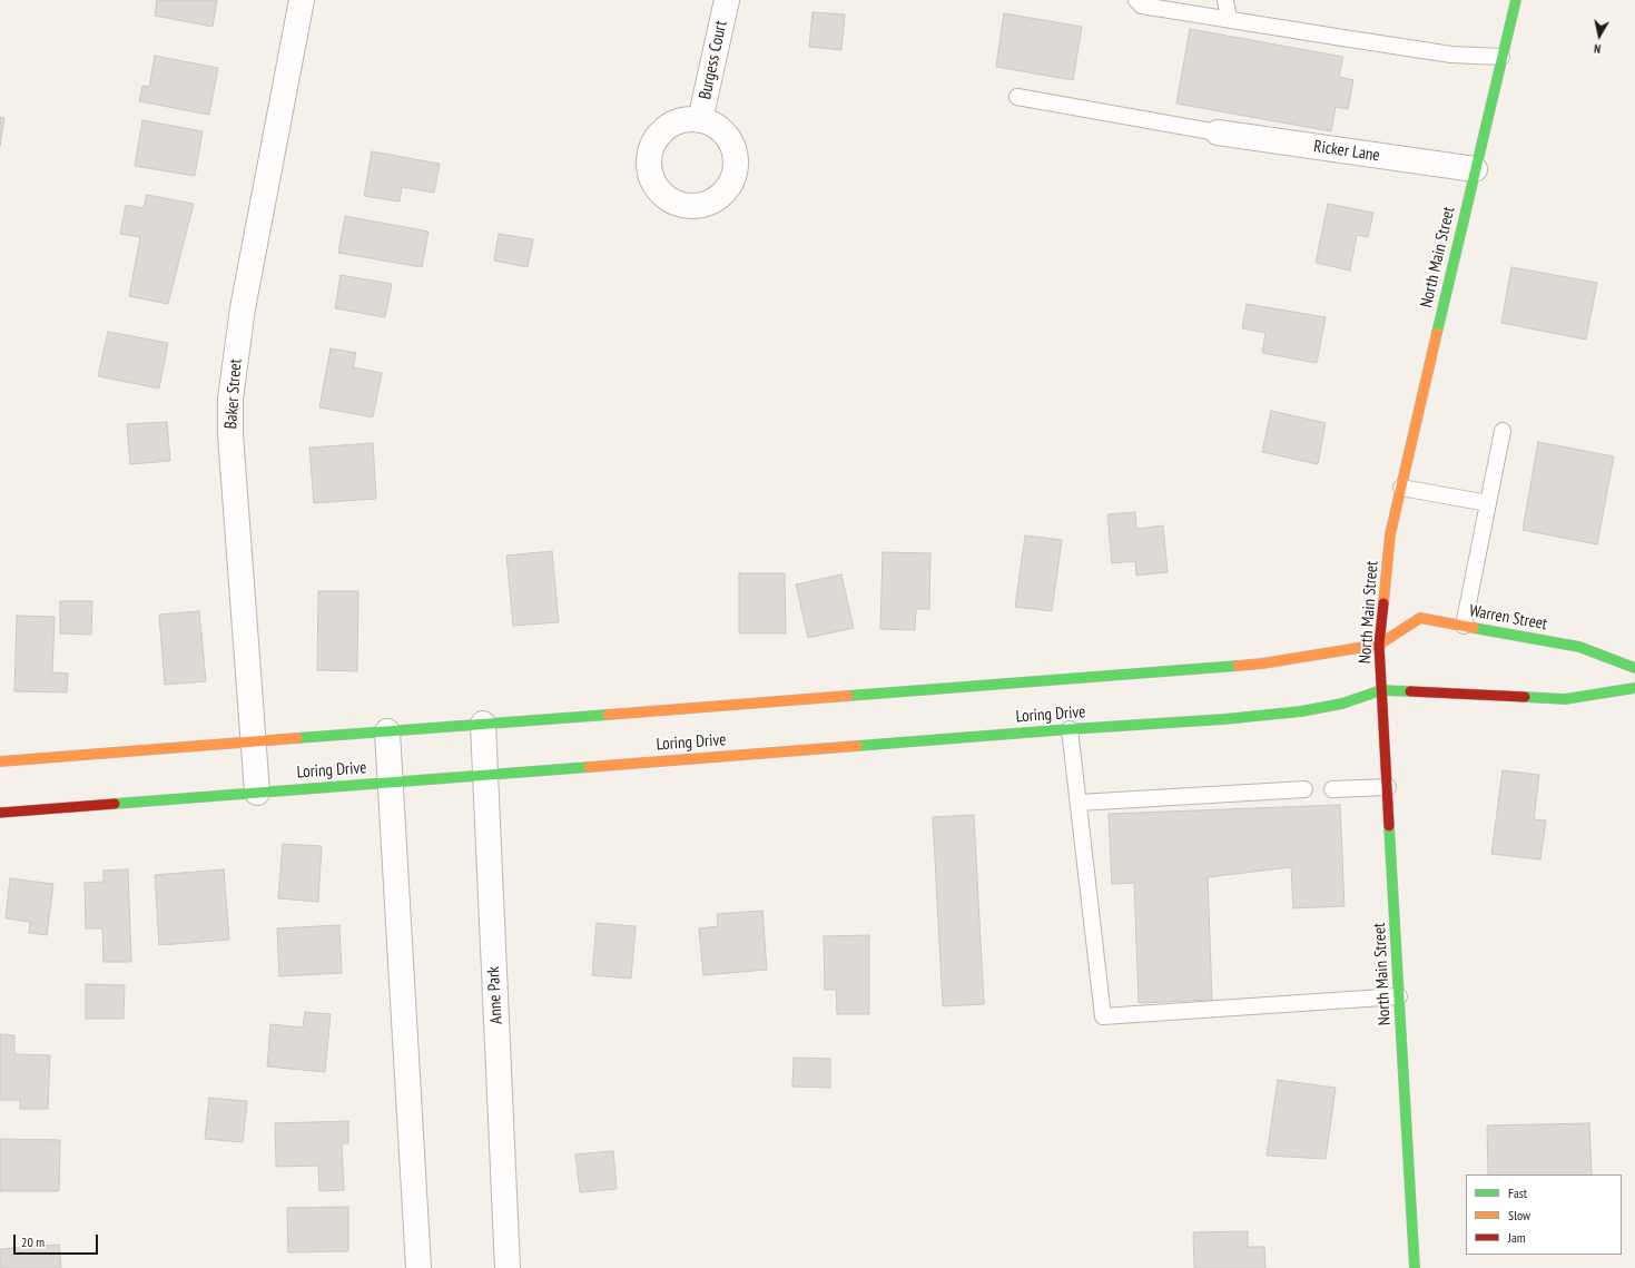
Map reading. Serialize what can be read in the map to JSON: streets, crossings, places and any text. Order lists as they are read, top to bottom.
{
  "streets": {
    "street": [
      "Burgess Court",
      "Ricker Lane",
      "North Main Street",
      "Baker Street",
      "Warren Street",
      "Loring Drive",
      "Anne Park"
    ]
  },
  "crossings": [
    ["Ricker Lane", "North Main Street"],
    ["North Main Street", "Warren Street"],
    ["North Main Street", "Loring Drive"],
    ["Baker Street", "Loring Drive"],
    ["Warren Street", "Loring Drive"],
    ["Loring Drive", "Anne Park"]
  ],
  "legend": ["Fast", "Slow", "Jam"],
  "scale_bar": "20 m",
  "north": "bottom"
}
